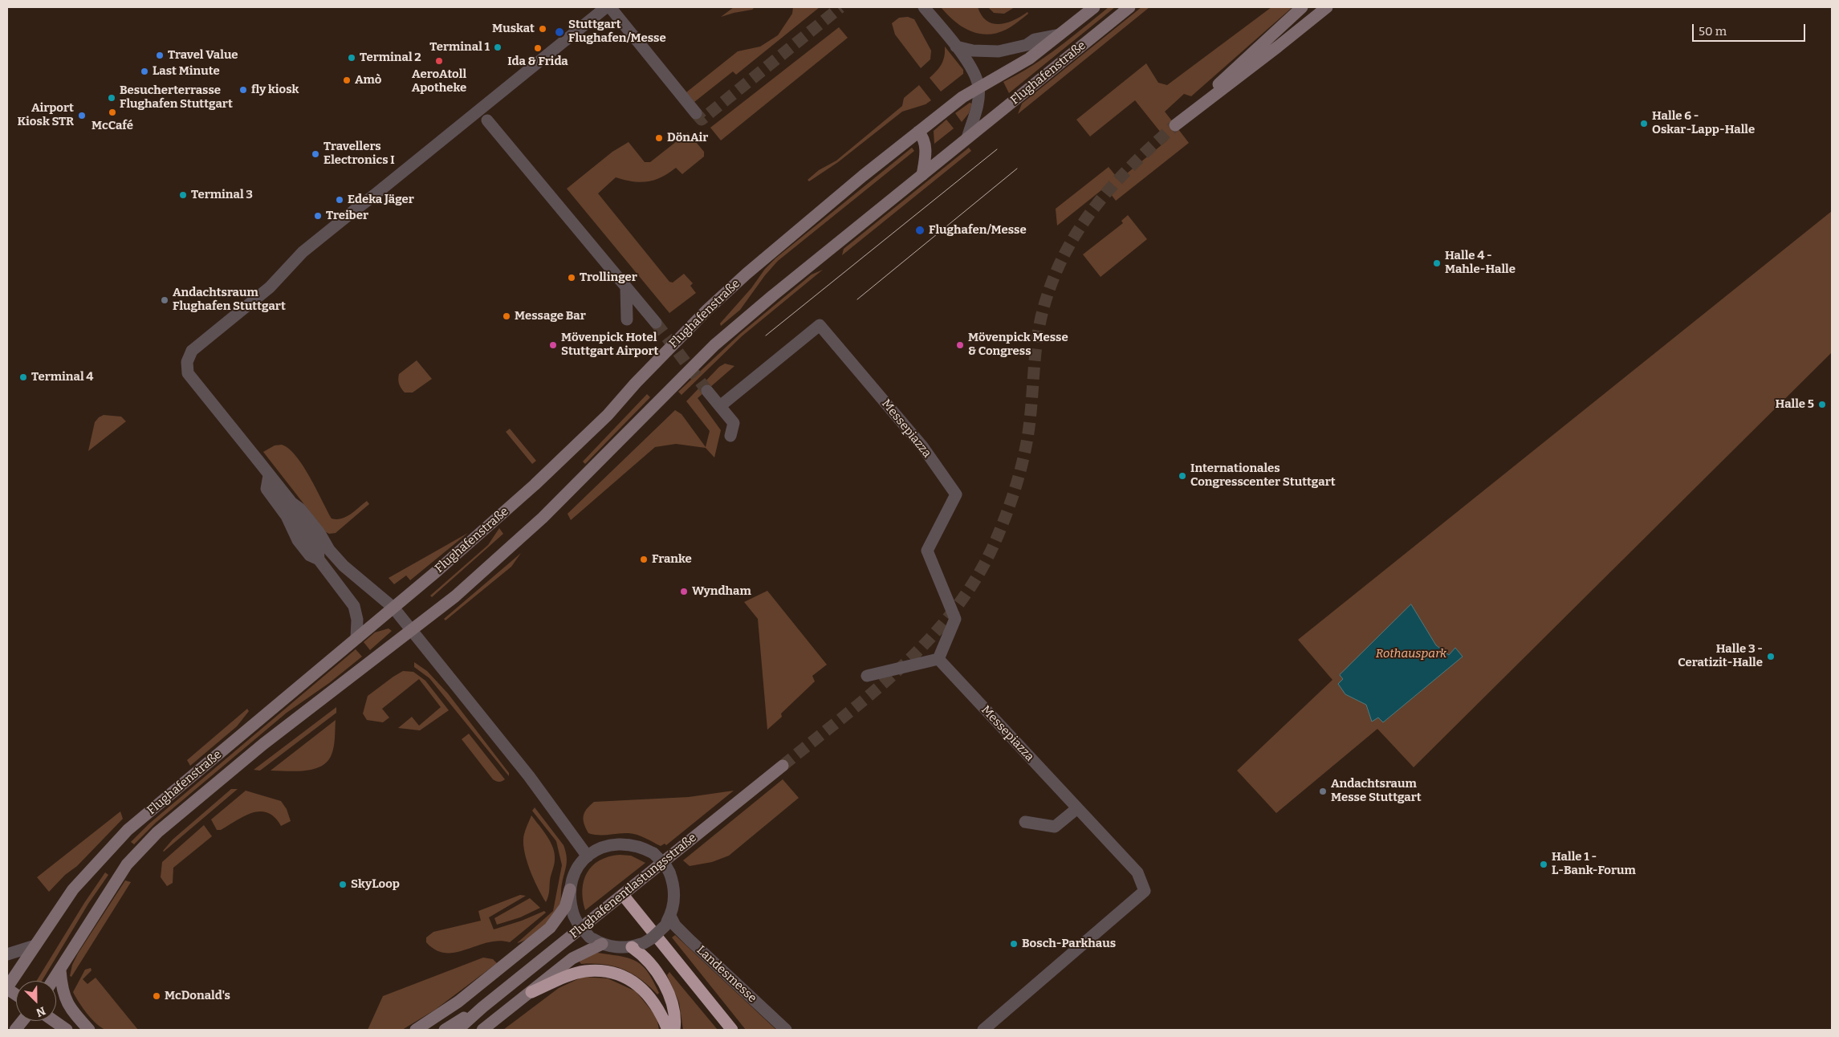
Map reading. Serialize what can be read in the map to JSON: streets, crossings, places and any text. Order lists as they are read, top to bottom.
{
  "streets": {
    "main road": ["Flughafenstraße", "Flughafenentlastungsstraße"],
    "street": ["Messepiazza", "Landesmesse"]
  },
  "parks": ["Rothauspark"],
  "places": [
    "Muskat",
    "Stuttgart Flughafen/Messe",
    "Terminal 1",
    "Ida & Frida",
    "Travel Value",
    "Terminal 2",
    "AeroAtoll Apotheke",
    "Last Minute",
    "Amò",
    "fly kiosk",
    "Besucherterrasse Flughafen Stuttgart",
    "McCafé",
    "Airport Kiosk STR",
    "Halle 6 - Oskar-Lapp-Halle",
    "DönAir",
    "Travellers Electronics I",
    "Terminal 3",
    "Edeka Jäger",
    "Treiber",
    "Flughafen/Messe",
    "Halle 4 - Mahle-Halle",
    "Trollinger",
    "Andachtsraum Flughafen Stuttgart",
    "Message Bar",
    "Mövenpick Hotel Stuttgart Airport",
    "Mövenpick Messe & Congress",
    "Terminal 4",
    "Halle 5",
    "Internationales Congresscenter Stuttgart",
    "Franke",
    "Wyndham",
    "Halle 3 - Ceratizit-Halle",
    "Andachtsraum Messe Stuttgart",
    "Halle 1 - L-Bank-Forum",
    "SkyLoop",
    "Bosch-Parkhaus",
    "McDonald's"
  ],
  "scale_bar": "50 m",
  "north": "bottom right"
}
